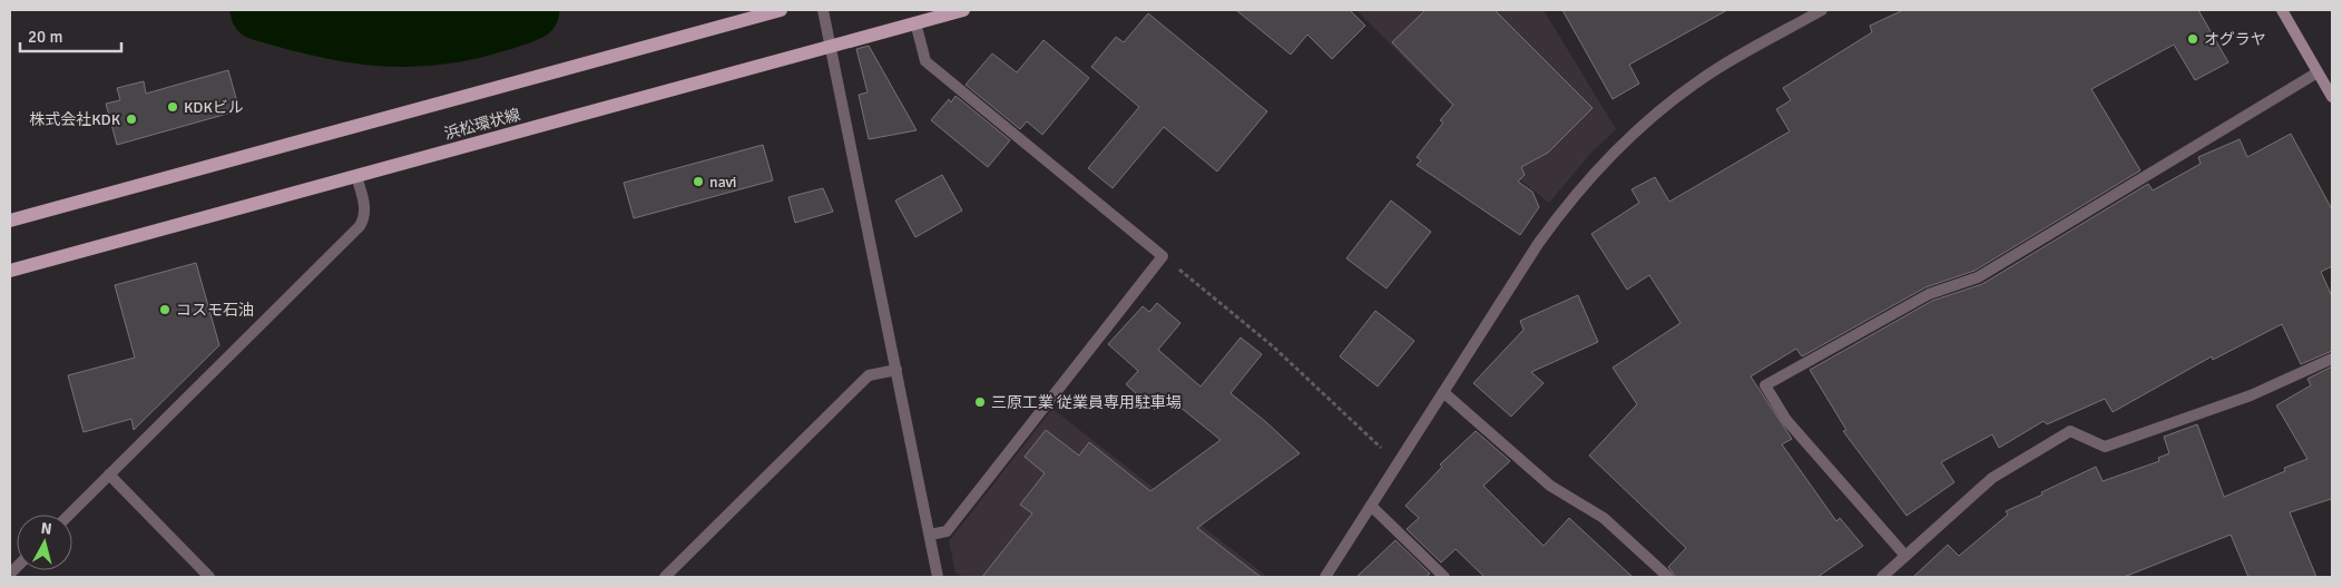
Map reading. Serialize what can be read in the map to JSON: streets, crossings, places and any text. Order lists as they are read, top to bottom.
{
  "streets": {
    "main road": ["浜松環状線"]
  },
  "places": [
    "オグラヤ",
    "KDKビル",
    "株式会社KDK",
    "navi",
    "コスモ石油",
    "三原工業 従業員専用駐車場"
  ],
  "scale_bar": "20 m",
  "north": "top"
}
